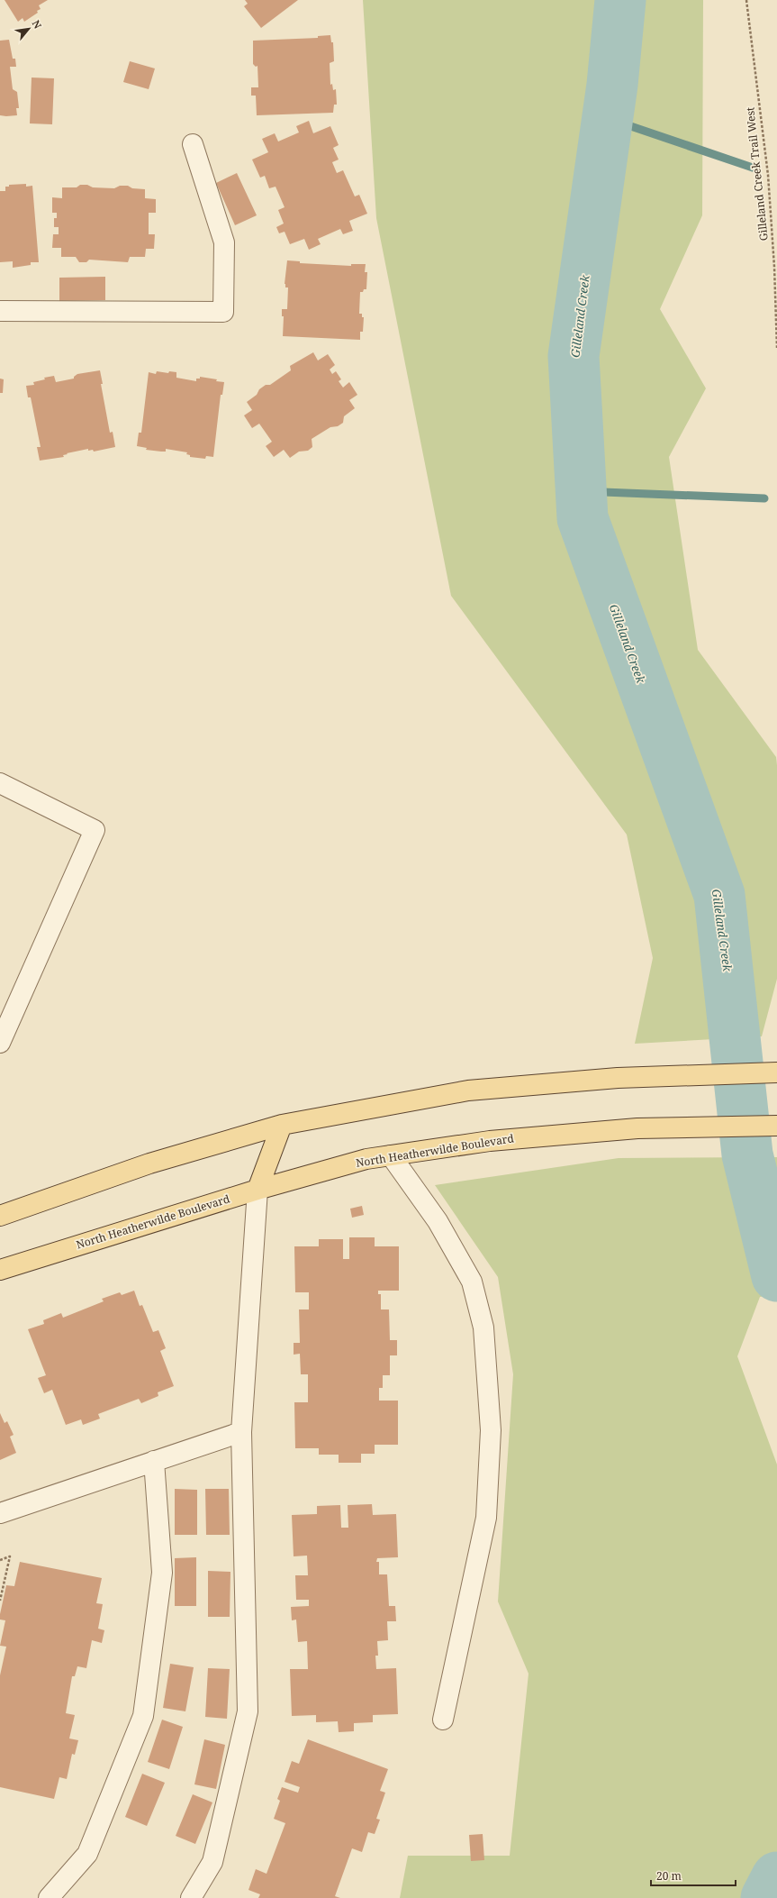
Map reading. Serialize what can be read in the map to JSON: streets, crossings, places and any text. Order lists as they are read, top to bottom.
{
  "streets": {
    "main road": ["North Heatherwilde Boulevard"],
    "path": ["Gilleland Creek Trail West"]
  },
  "water": ["Gilleland Creek"],
  "scale_bar": "20 m",
  "north": "top right"
}
